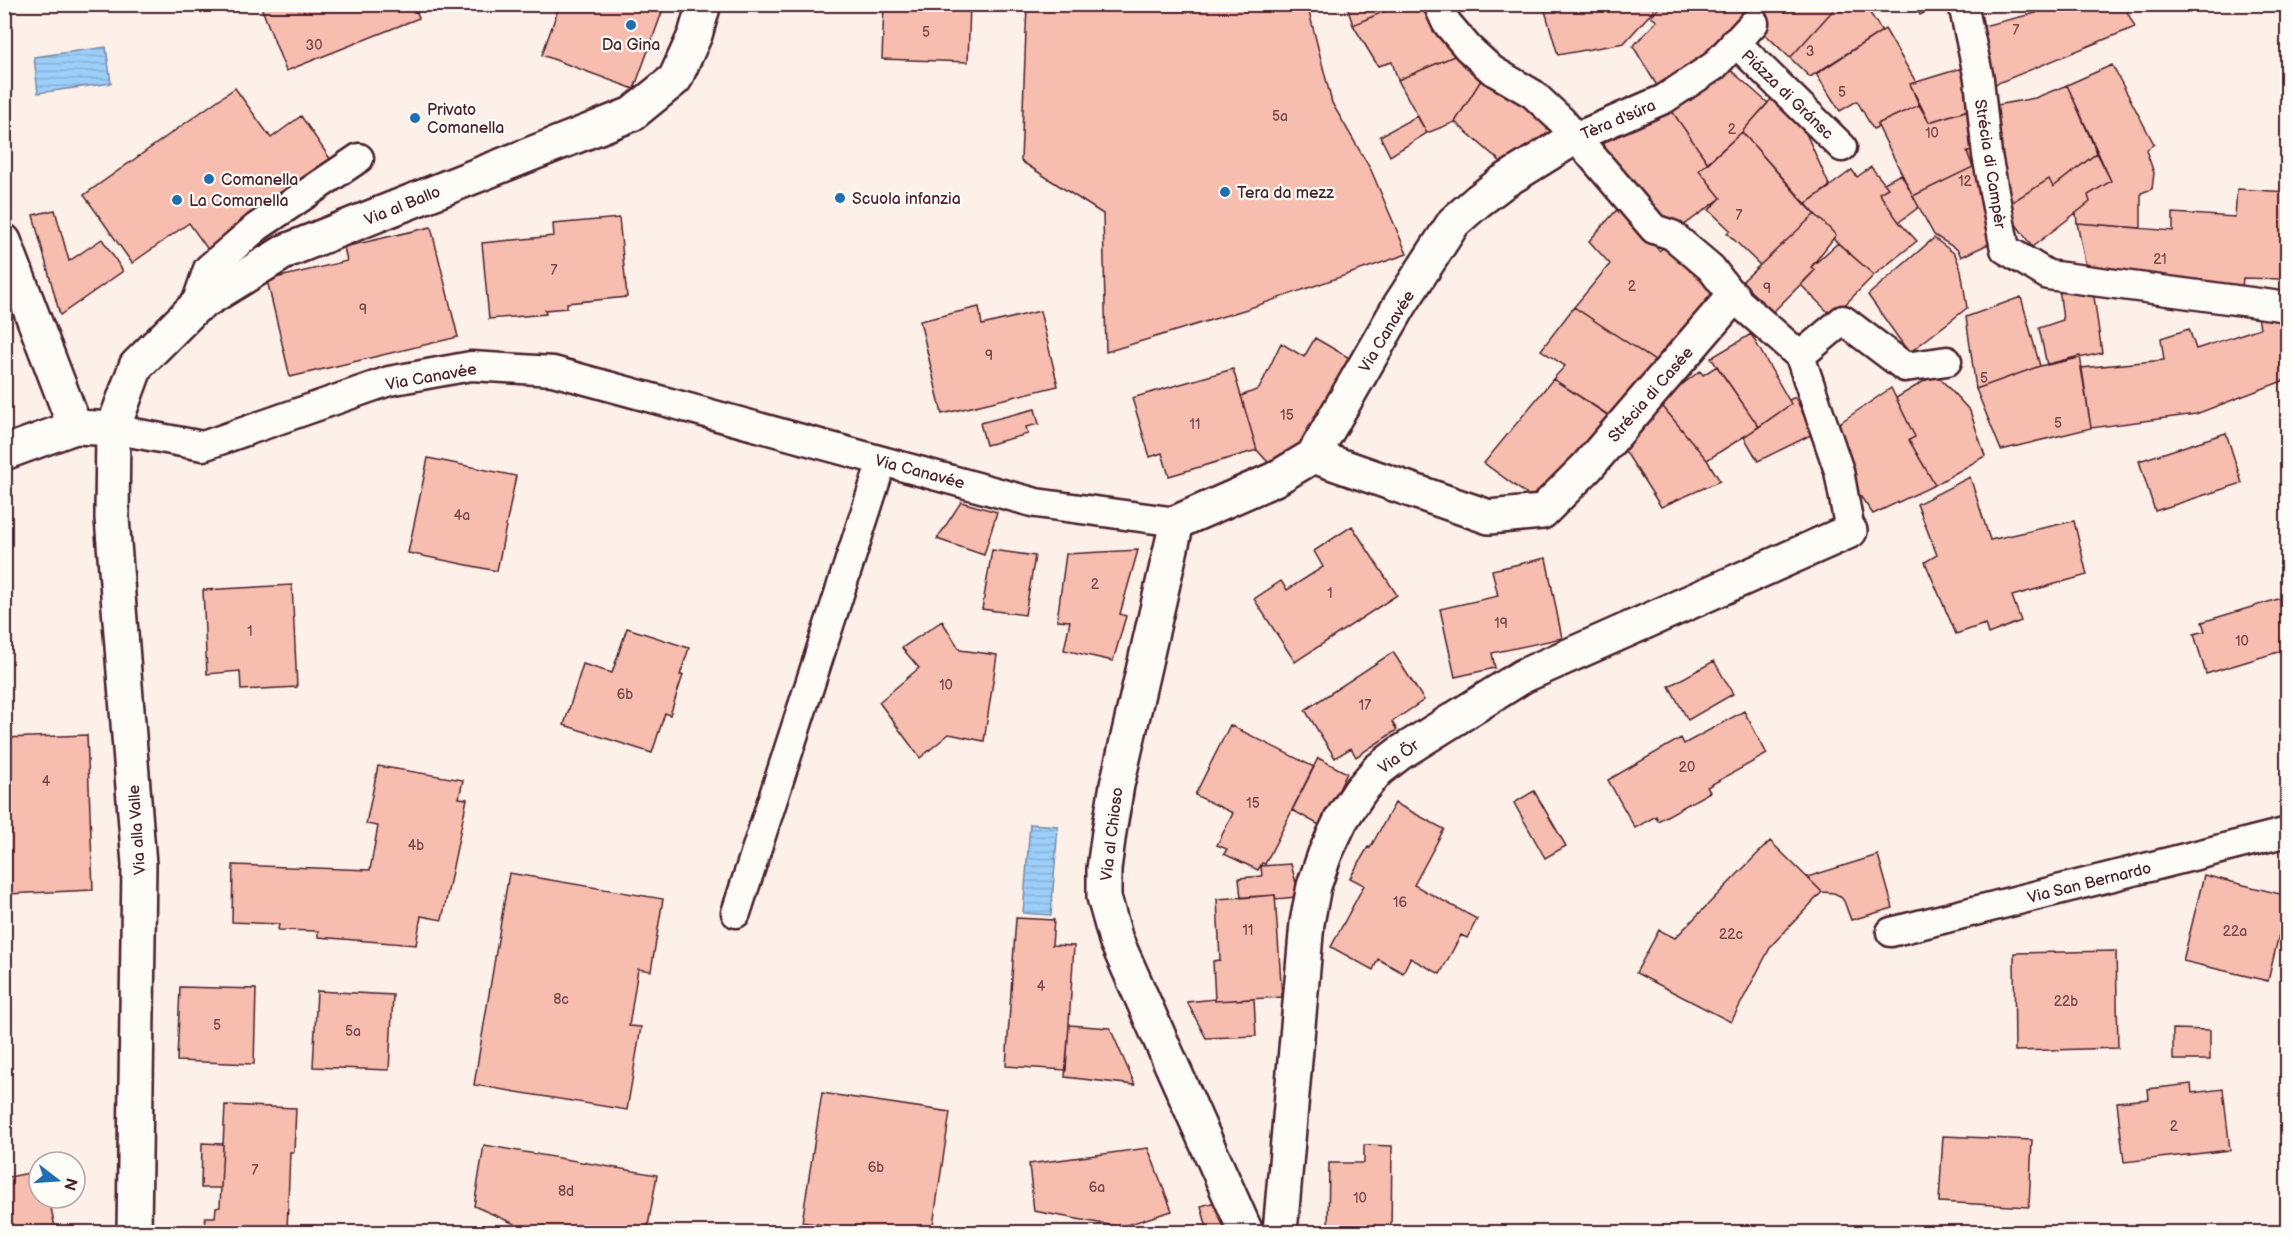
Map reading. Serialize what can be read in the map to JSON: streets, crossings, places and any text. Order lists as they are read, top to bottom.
{
  "streets": {
    "street": [
      "Via al Ballo",
      "Via Canavée",
      "Strécia di Casée",
      "Via Ör",
      "Via alla Valle",
      "Via al Chioso"
    ],
    "lane": [
      "Piázza di Gránsc",
      "Tèra d'súra",
      "Strécia di Campèr",
      "Via San Bernardo"
    ]
  },
  "crossings": [
    ["Piázza di Gránsc", "Tèra d'súra"],
    ["Tèra d'súra", "Via Canavée"],
    ["Via al Ballo", "Via Canavée"],
    ["Via al Ballo", "Via alla Valle"],
    ["Via Canavée", "Strécia di Casée"],
    ["Via Canavée", "Via alla Valle"],
    ["Via Canavée", "Via al Chioso"]
  ],
  "places": [
    "Da Gina",
    "Privato Comanella",
    "Comanella",
    "Tera da mezz",
    "Scuola infanzia",
    "La Comanella"
  ],
  "house_numbers": [
    "7",
    "5",
    "30",
    "3",
    "5",
    "5a",
    "2",
    "10",
    "12",
    "7",
    "21",
    "7",
    "2",
    "9",
    "9",
    "9",
    "5",
    "15",
    "5",
    "11",
    "4a",
    "2",
    "1",
    "19",
    "1",
    "10",
    "10",
    "6b",
    "17",
    "20",
    "4",
    "15",
    "4b",
    "16",
    "11",
    "22a",
    "22c",
    "4",
    "8c",
    "22b",
    "5",
    "5a",
    "2",
    "6b",
    "7",
    "6a",
    "8d",
    "10"
  ],
  "north": "right"
}
